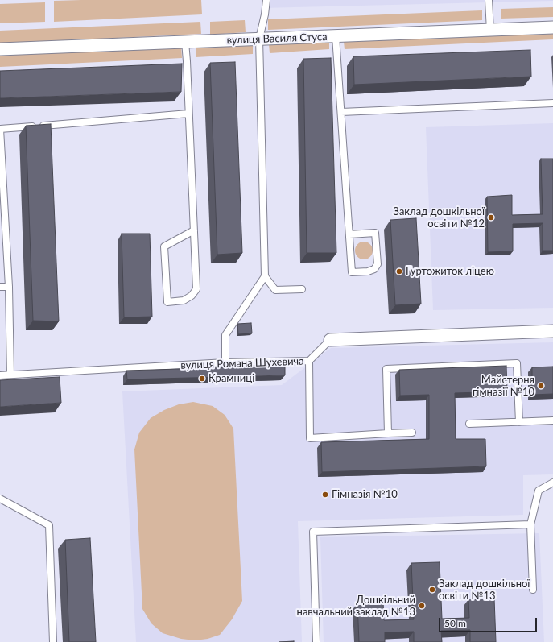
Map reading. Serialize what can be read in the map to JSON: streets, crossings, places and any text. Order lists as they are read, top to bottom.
{
  "streets": {
    "street": ["вулиця Василя Стуса", "вулиця Романа Шухевича"]
  },
  "places": [
    "Заклад дошкільної освіти №12",
    "Гуртожиток ліцею",
    "Крамниці",
    "Майстерня гімназії №10",
    "Гімназія №10",
    "Заклад дошкільної освіти №13",
    "Дошкільний навчальний заклад №13"
  ],
  "scale_bar": "50 m"
}
